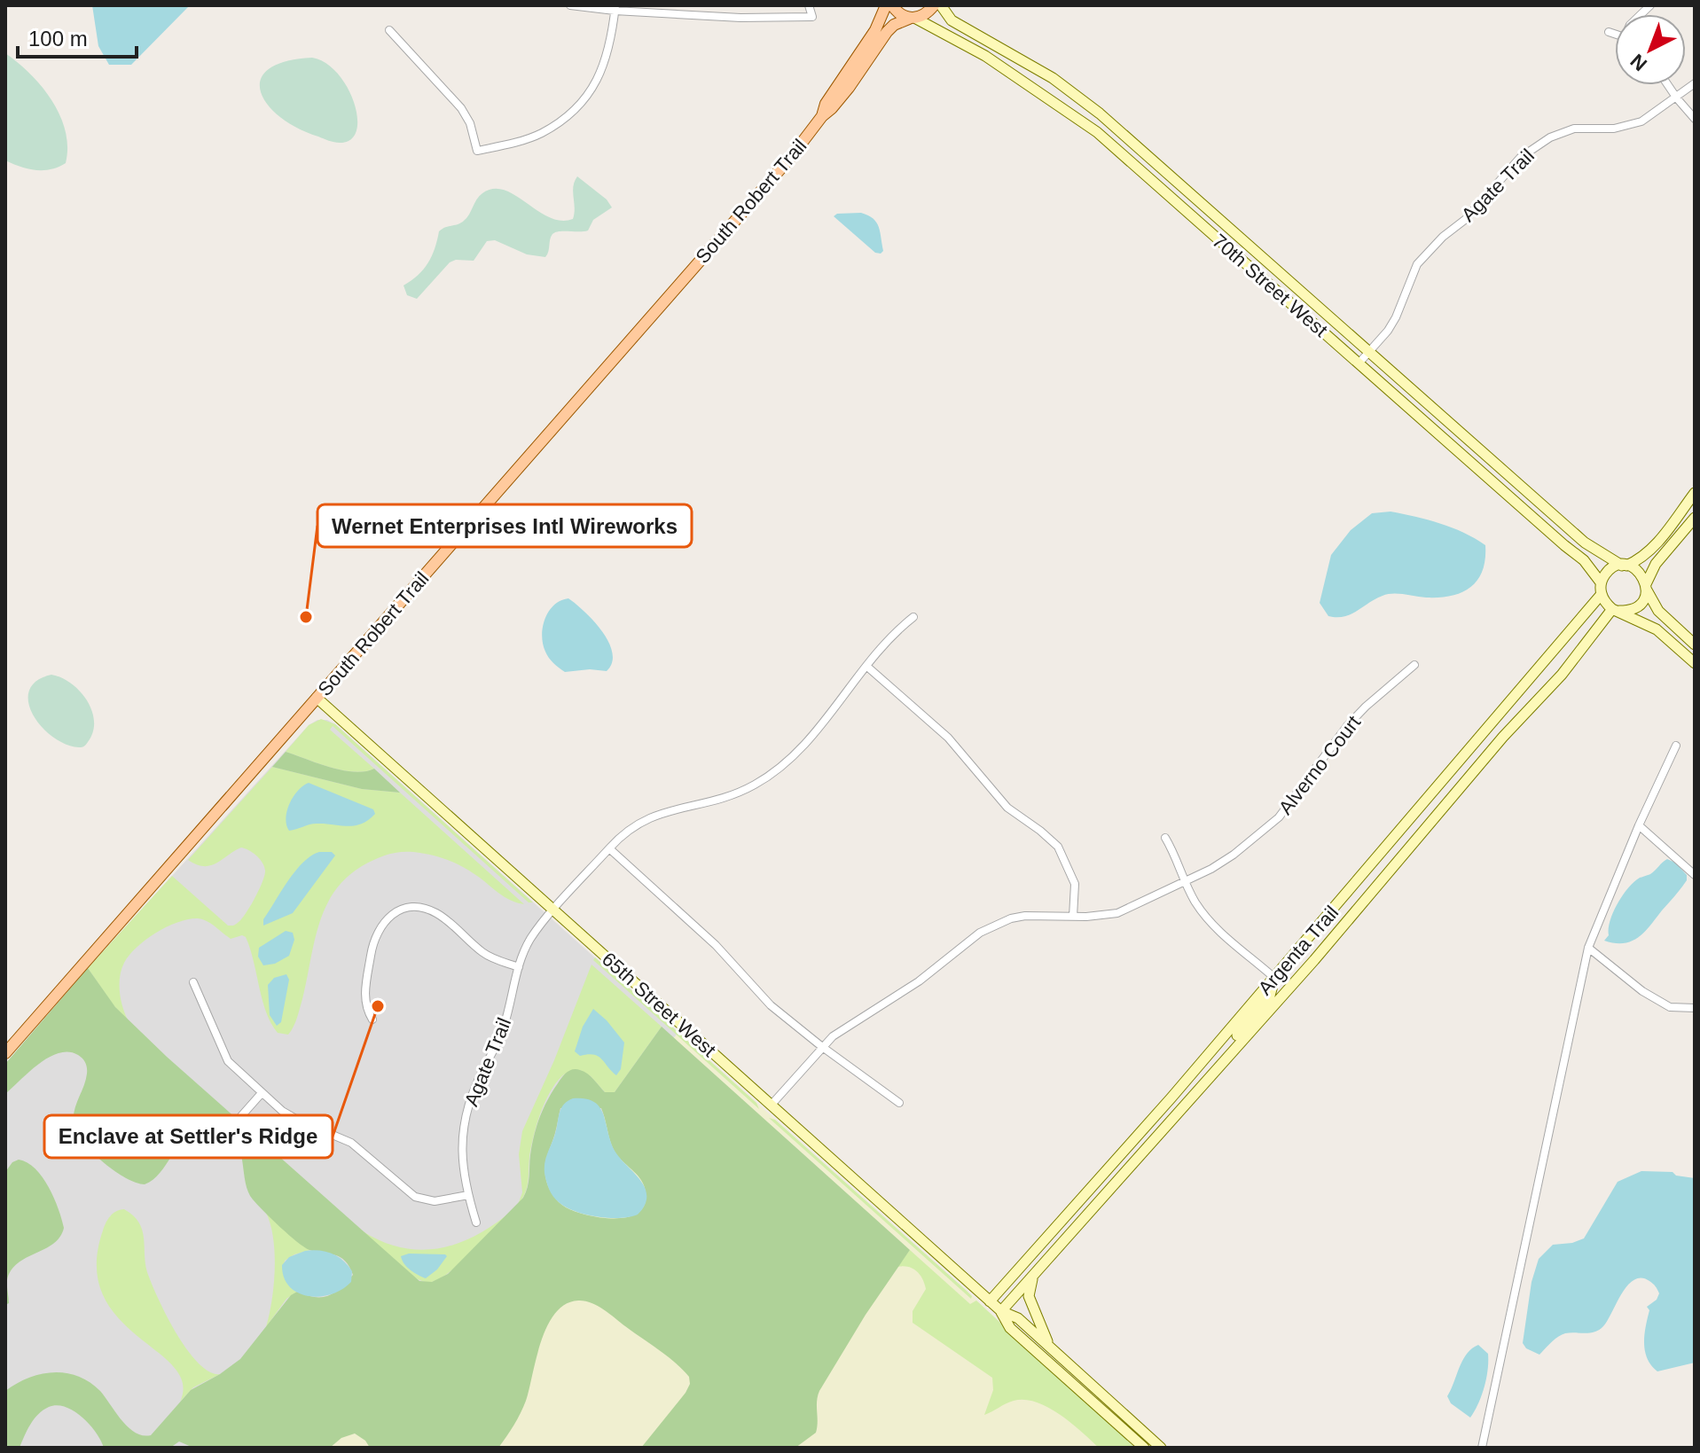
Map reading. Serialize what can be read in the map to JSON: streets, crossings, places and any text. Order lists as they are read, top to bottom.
{
  "streets": {
    "main road": ["South Robert Trail"],
    "street": [
      "Agate Trail",
      "70th Street West",
      "Alverno Court",
      "Argenta Trail",
      "65th Street West"
    ]
  },
  "crossings": [
    ["Agate Trail", "70th Street West"],
    ["Agate Trail", "65th Street West"],
    ["South Robert Trail", "70th Street West"],
    ["South Robert Trail", "65th Street West"],
    ["70th Street West", "Argenta Trail"],
    ["Alverno Court", "65th Street West"],
    ["Argenta Trail", "65th Street West"]
  ],
  "places": ["Wernet Enterprises Intl Wireworks", "Enclave at Settler's Ridge"],
  "scale_bar": "100 m",
  "north": "bottom left"
}
